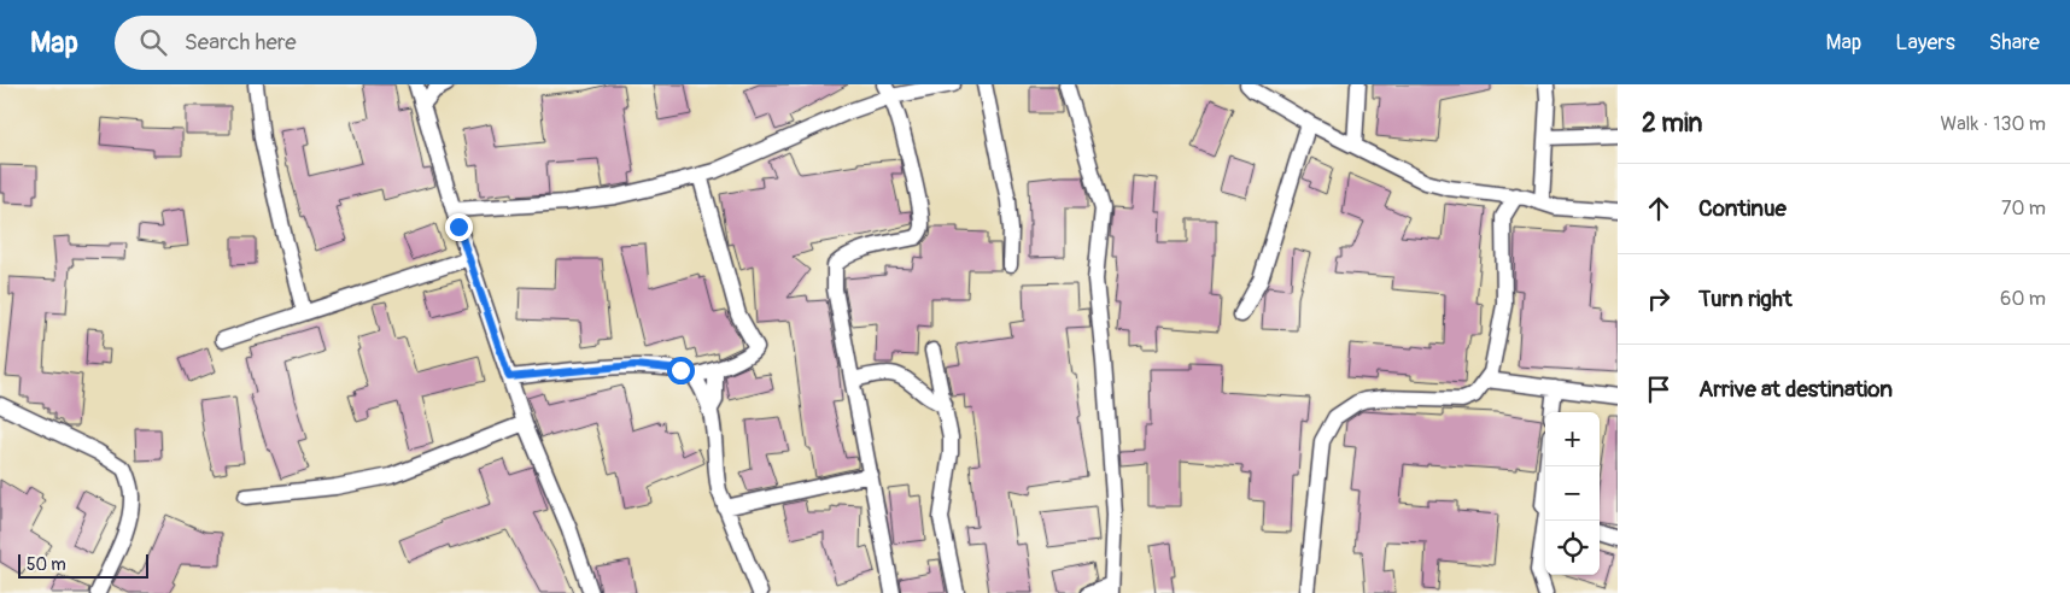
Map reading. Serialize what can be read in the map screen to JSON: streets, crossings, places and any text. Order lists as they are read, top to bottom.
{
  "scale_bar": "50 m",
  "page": {
    "header": "Map",
    "search": "Search here",
    "nav": ["Map", "Layers", "Share"],
    "heading": ["2 min", "Walk · 130 m"],
    "list": [
      ["Continue", "70 m"],
      ["Turn right", "60 m"],
      "Arrive at destination"
    ],
    "map_buttons": ["+", "−"],
    "scale": "50 m"
  }
}
